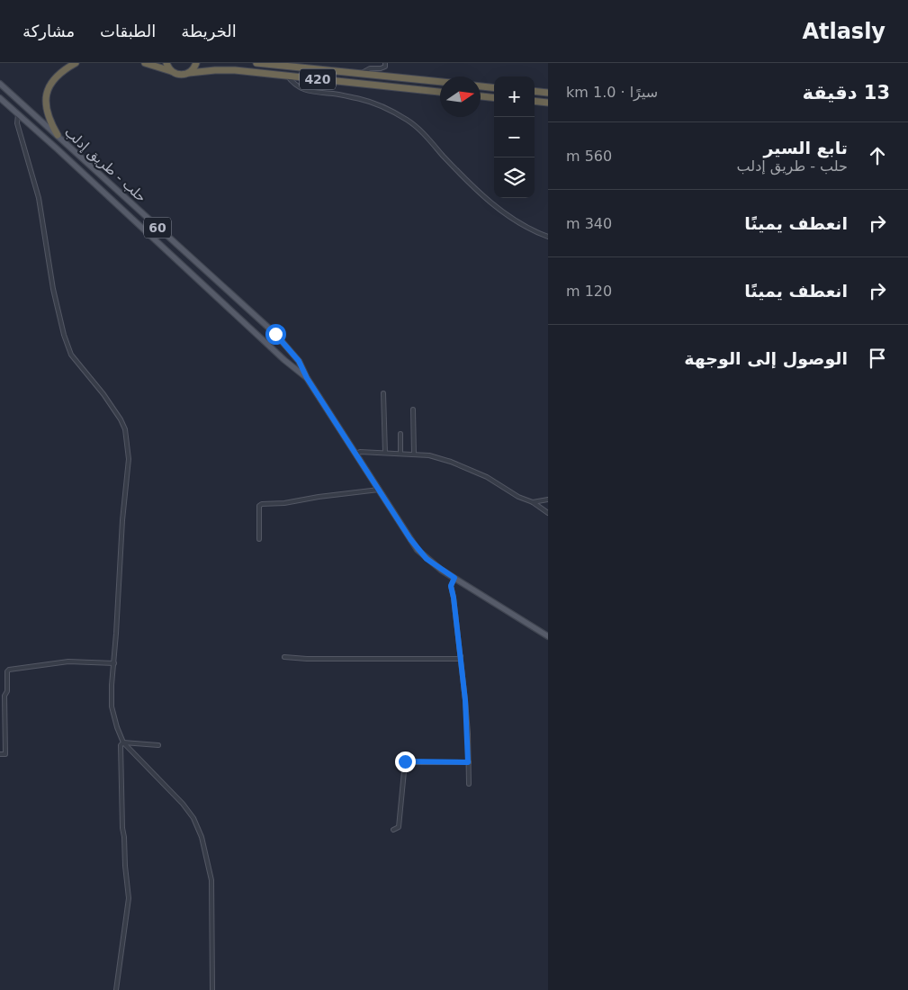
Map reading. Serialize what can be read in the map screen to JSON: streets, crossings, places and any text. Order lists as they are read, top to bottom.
{
  "streets": {
    "highway": ["420"],
    "main road": ["حلب - طريق إدلب", "60"]
  },
  "north": "right",
  "page": {
    "header": "Atlasly",
    "nav": ["الخريطة", "الطبقات", "مشاركة"],
    "heading": ["13 دقيقة", "سيرًا · 1.0 km"],
    "map_buttons": ["+", "−"],
    "list": [
      ["تابع السير", "حلب - طريق إدلب", "560 m"],
      ["انعطف يمينًا", "340 m"],
      ["انعطف يمينًا", "120 m"],
      "الوصول إلى الوجهة"
    ]
  }
}
